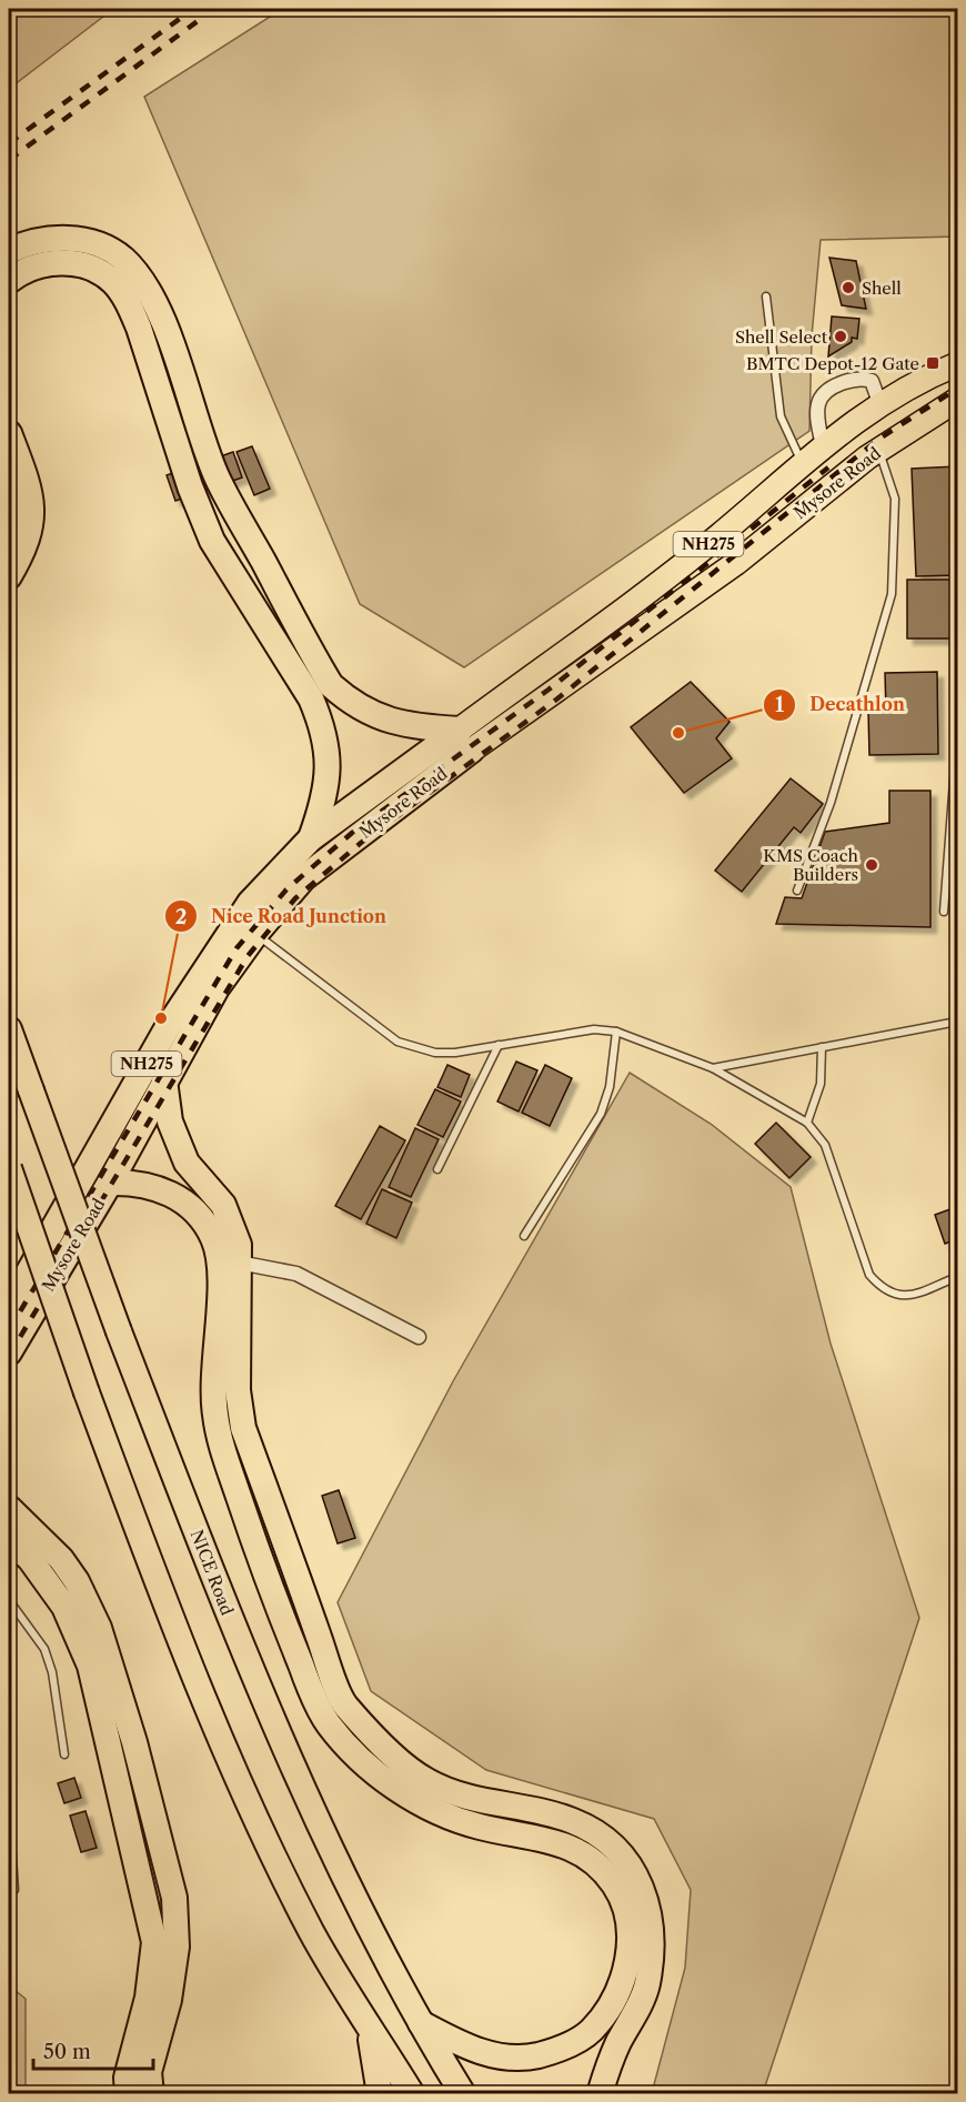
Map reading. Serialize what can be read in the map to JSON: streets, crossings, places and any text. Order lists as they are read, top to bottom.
{
  "streets": {
    "highway": ["Mysore Road", "NH275", "NICE Road"]
  },
  "places": {
    "other": [
      "Shell",
      "Shell Select",
      "Decathlon",
      "KMS Coach Builders",
      "Nice Road Junction"
    ],
    "transit": ["BMTC Depot-12 Gate"]
  },
  "scale_bar": "50 m"
}
